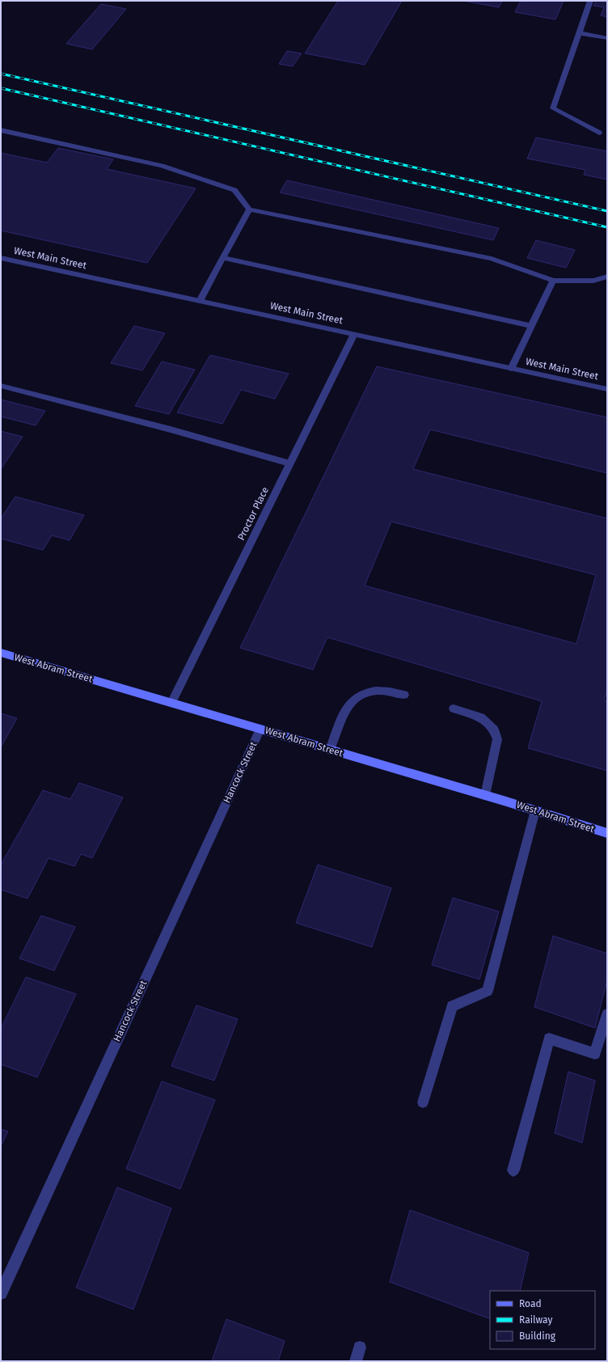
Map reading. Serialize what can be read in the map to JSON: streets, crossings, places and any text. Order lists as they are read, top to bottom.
{
  "streets": {
    "main road": ["West Abram Street"],
    "street": ["West Main Street", "Proctor Place", "Hancock Street"]
  },
  "crossings": [
    ["West Main Street", "Proctor Place"],
    ["Proctor Place", "West Abram Street"],
    ["West Abram Street", "Hancock Street"]
  ],
  "legend": ["Road", "Railway", "Building"]
}
